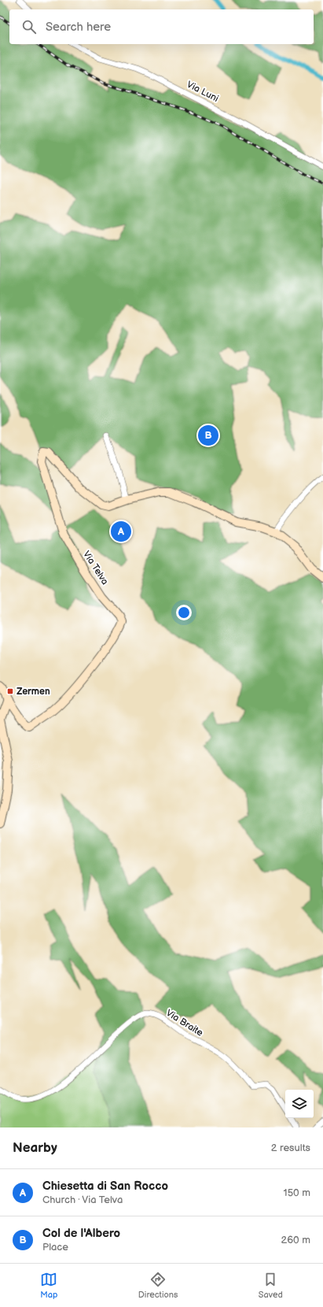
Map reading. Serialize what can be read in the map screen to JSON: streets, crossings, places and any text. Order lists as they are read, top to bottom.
{
  "streets": {
    "street": ["Via Luni", "Via Telva", "Via Braite"]
  },
  "places": {
    "transit": ["Zermen"]
  },
  "page": {
    "search": "Search here",
    "pins": ["B", "A"],
    "heading": ["Nearby", "2 results"],
    "list": [
      {
        "mark": "A",
        "name": "Chiesetta di San Rocco",
        "note": "Church · Via Telva",
        "value": "150 m"
      },
      {
        "mark": "B",
        "name": "Col de l'Albero",
        "note": "Place",
        "value": "260 m"
      }
    ],
    "nav": ["Map", "Directions", "Saved"]
  }
}
